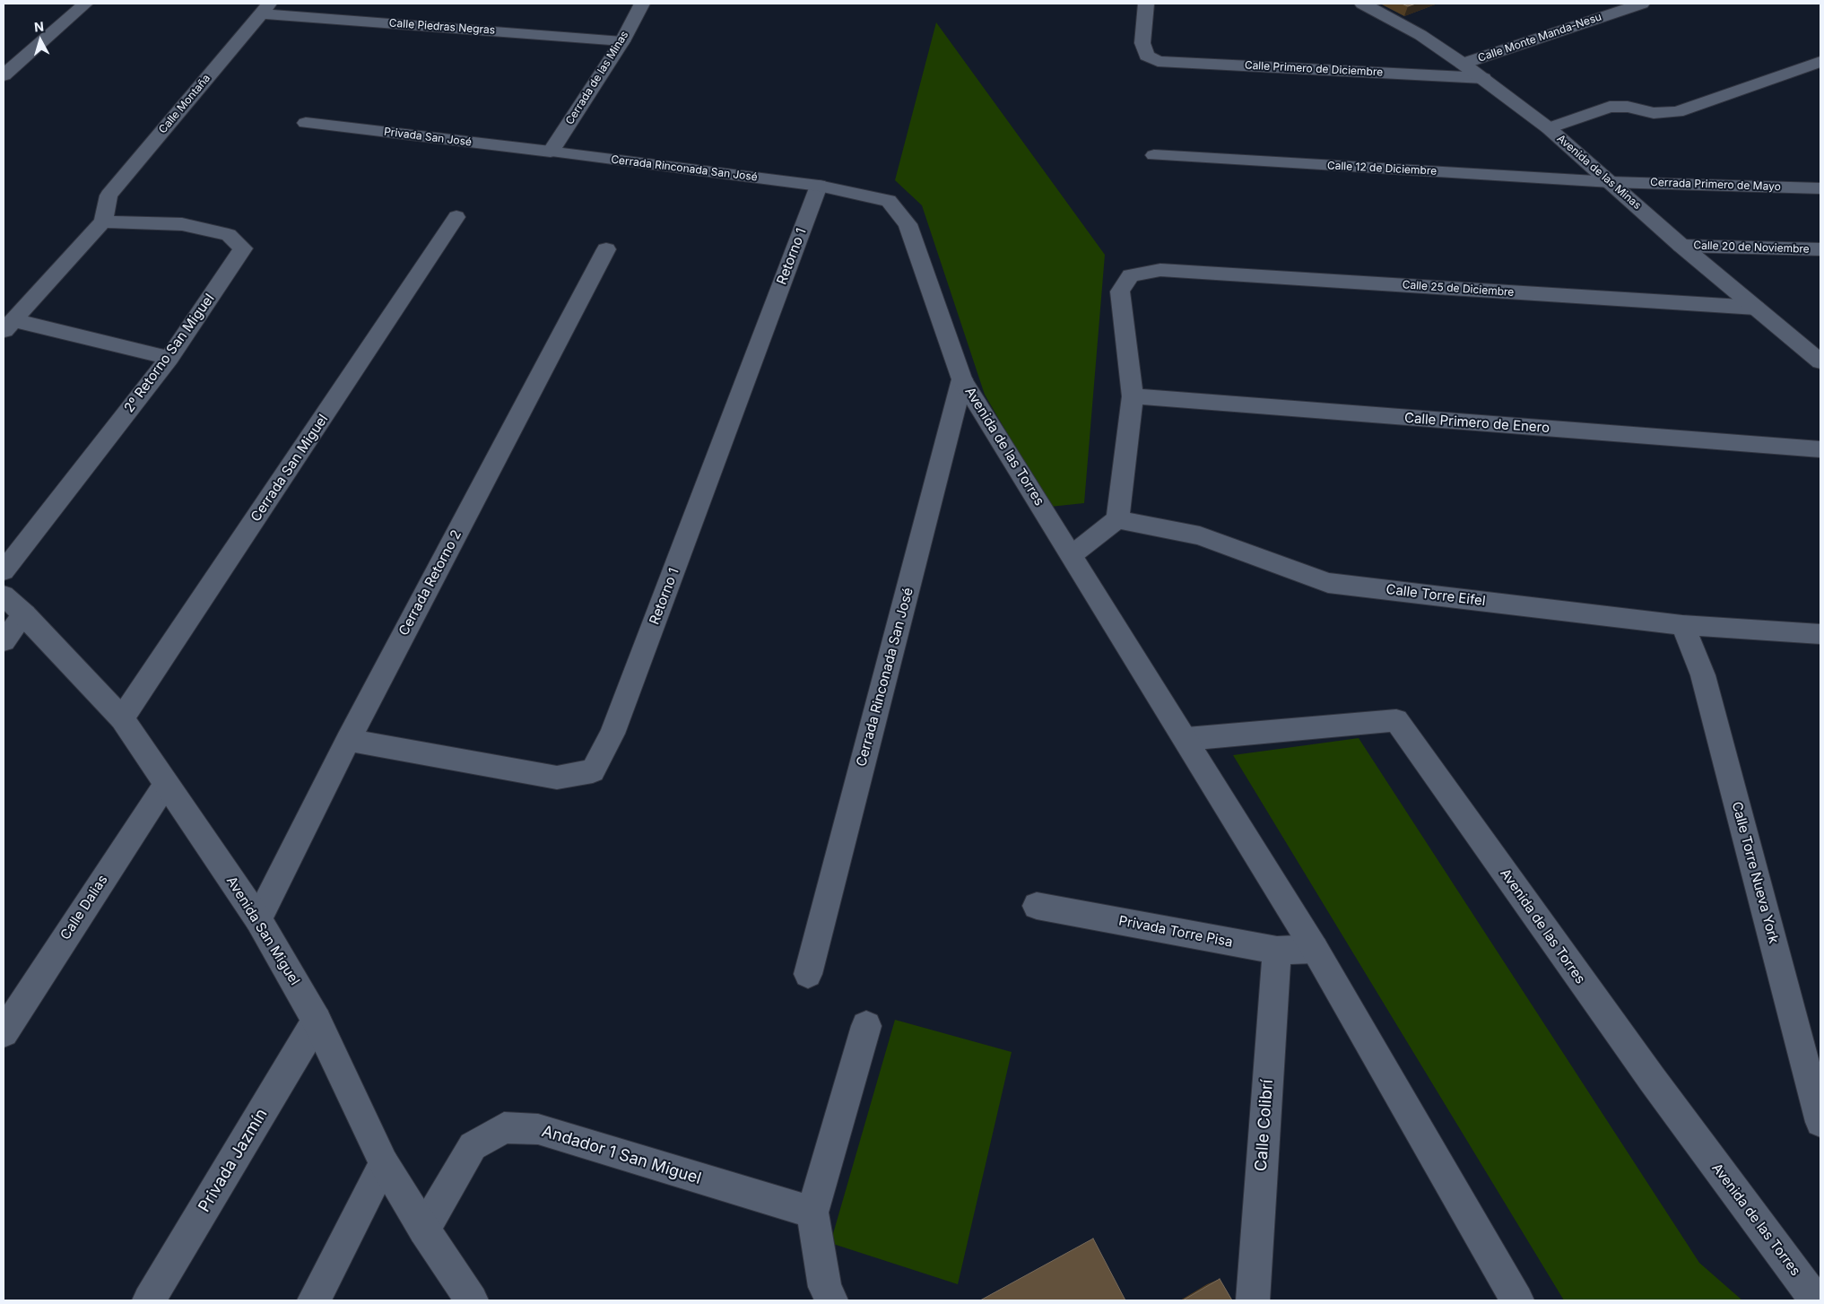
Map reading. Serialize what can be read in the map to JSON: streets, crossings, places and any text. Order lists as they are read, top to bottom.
{
  "streets": {
    "street": [
      "Calle Piedras Negras",
      "Calle Monte Manda-Nesu",
      "Calle Primero de Diciembre",
      "Cerrada de las Minas",
      "Calle Montaña",
      "Privada San José",
      "Cerrada Rinconada San José",
      "Calle 12 de Diciembre",
      "Avenida de las Minas",
      "Cerrada Primero de Mayo",
      "Calle 20 de Noviembre",
      "Retorno 1",
      "Calle 25 de Diciembre",
      "2º Retorno San Miguel",
      "Calle Primero de Enero",
      "Avenida de las Torres",
      "Cerrada San Miguel",
      "Cerrada Retorno 2",
      "Calle Torre Eifel",
      "Calle Torre Nueva York",
      "Calle Dalias",
      "Avenida San Miguel",
      "Privada Torre Pisa",
      "Calle Colibrí",
      "Andador 1 San Miguel",
      "Privada Jazmín"
    ]
  },
  "crossings": [
    ["Calle Piedras Negras", "Cerrada de las Minas"],
    ["Calle Piedras Negras", "Calle Montaña"],
    ["Calle Monte Manda-Nesu", "Avenida de las Minas"],
    ["Calle Primero de Diciembre", "Avenida de las Minas"],
    ["Cerrada de las Minas", "Privada San José"],
    ["Cerrada de las Minas", "Cerrada Rinconada San José"],
    ["Calle Montaña", "2º Retorno San Miguel"],
    ["Privada San José", "Cerrada Rinconada San José"],
    ["Cerrada Rinconada San José", "Retorno 1"],
    ["Cerrada Rinconada San José", "Avenida de las Torres"],
    ["Calle 12 de Diciembre", "Avenida de las Minas"],
    ["Calle 12 de Diciembre", "Cerrada Primero de Mayo"],
    ["Avenida de las Minas", "Cerrada Primero de Mayo"],
    ["Avenida de las Minas", "Calle 20 de Noviembre"],
    ["Avenida de las Minas", "Calle 25 de Diciembre"],
    ["Retorno 1", "Avenida de las Torres"],
    ["Retorno 1", "Cerrada Retorno 2"],
    ["Calle 25 de Diciembre", "Calle Primero de Enero"],
    ["Calle 25 de Diciembre", "Calle Torre Eifel"],
    ["Avenida de las Torres", "Privada Torre Pisa"],
    ["Cerrada San Miguel", "Avenida San Miguel"],
    ["Cerrada Retorno 2", "Avenida San Miguel"],
    ["Calle Torre Eifel", "Calle Torre Nueva York"],
    ["Calle Dalias", "Avenida San Miguel"],
    ["Avenida San Miguel", "Andador 1 San Miguel"],
    ["Avenida San Miguel", "Privada Jazmín"],
    ["Privada Torre Pisa", "Calle Colibrí"]
  ],
  "north": "top"
}
